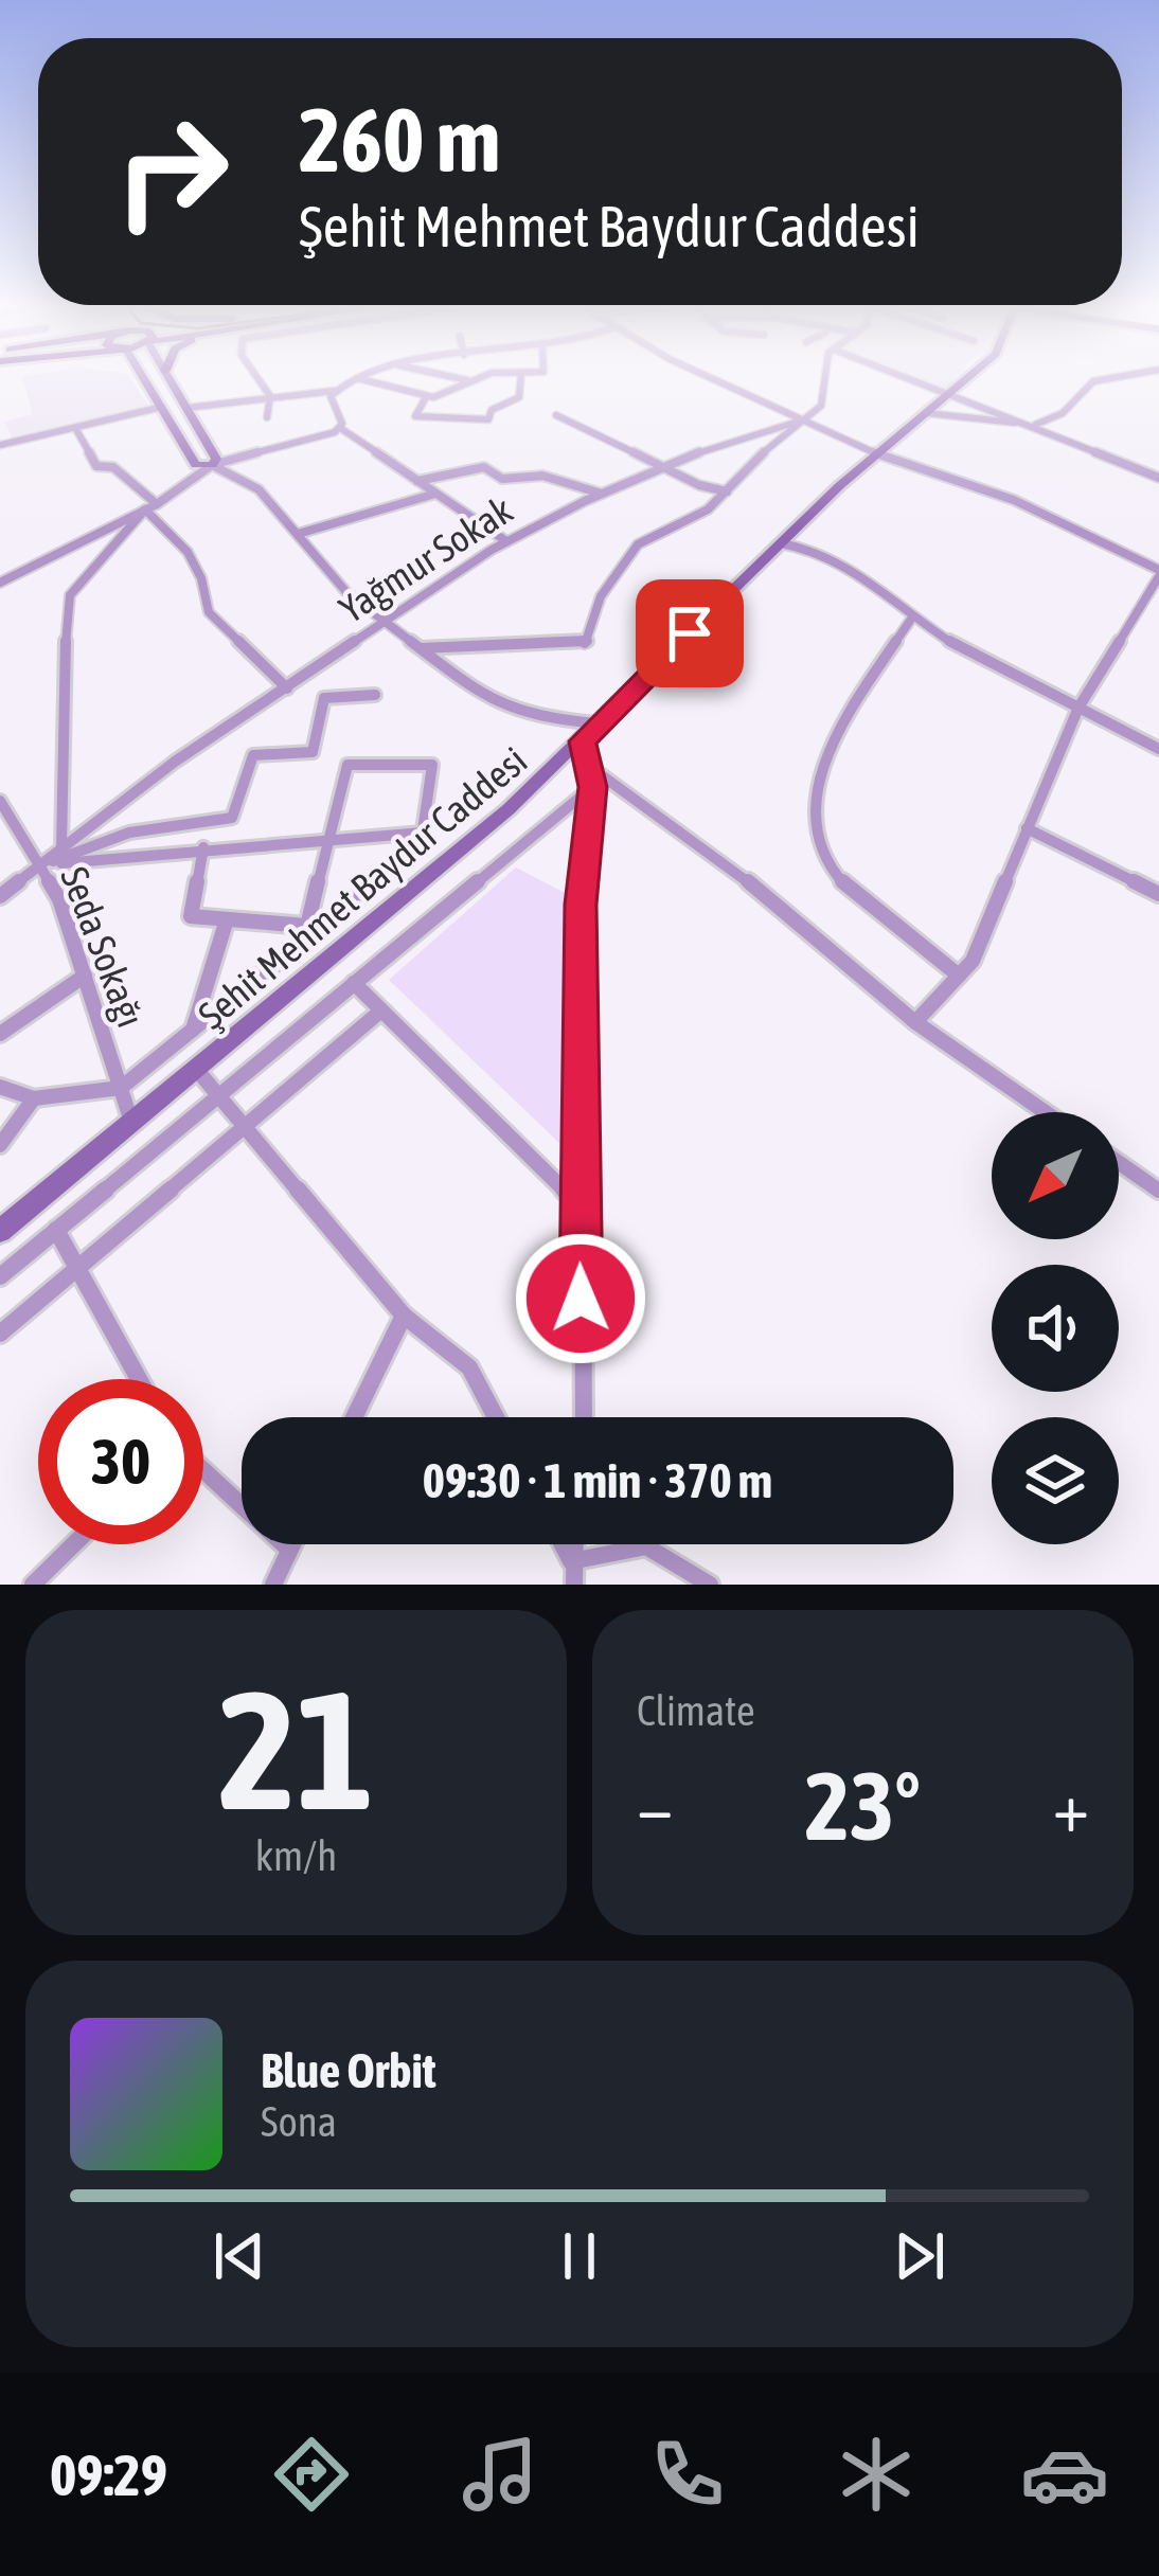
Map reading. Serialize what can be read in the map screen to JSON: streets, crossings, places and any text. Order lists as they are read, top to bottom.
{
  "streets": {
    "street": ["Yağmur Sokak", "Şehit Mehmet Baydur Caddesi", "Seda Sokağı"]
  },
  "crossings": [
    ["Yağmur Sokak", "Seda Sokağı"],
    ["Şehit Mehmet Baydur Caddesi", "Seda Sokağı"]
  ],
  "north": "bottom left",
  "page": {
    "turn": ["260 m", "Şehit Mehmet Baydur Caddesi"],
    "limit": "30",
    "trip": "09:30 · 1 min · 370 m",
    "tile": [
      ["21", "km/h"],
      "Climate"
    ],
    "heat": ["−", "23°", "+"],
    "song": ["Blue Orbit", "Sona"],
    "tabs": "09:29"
  }
}
